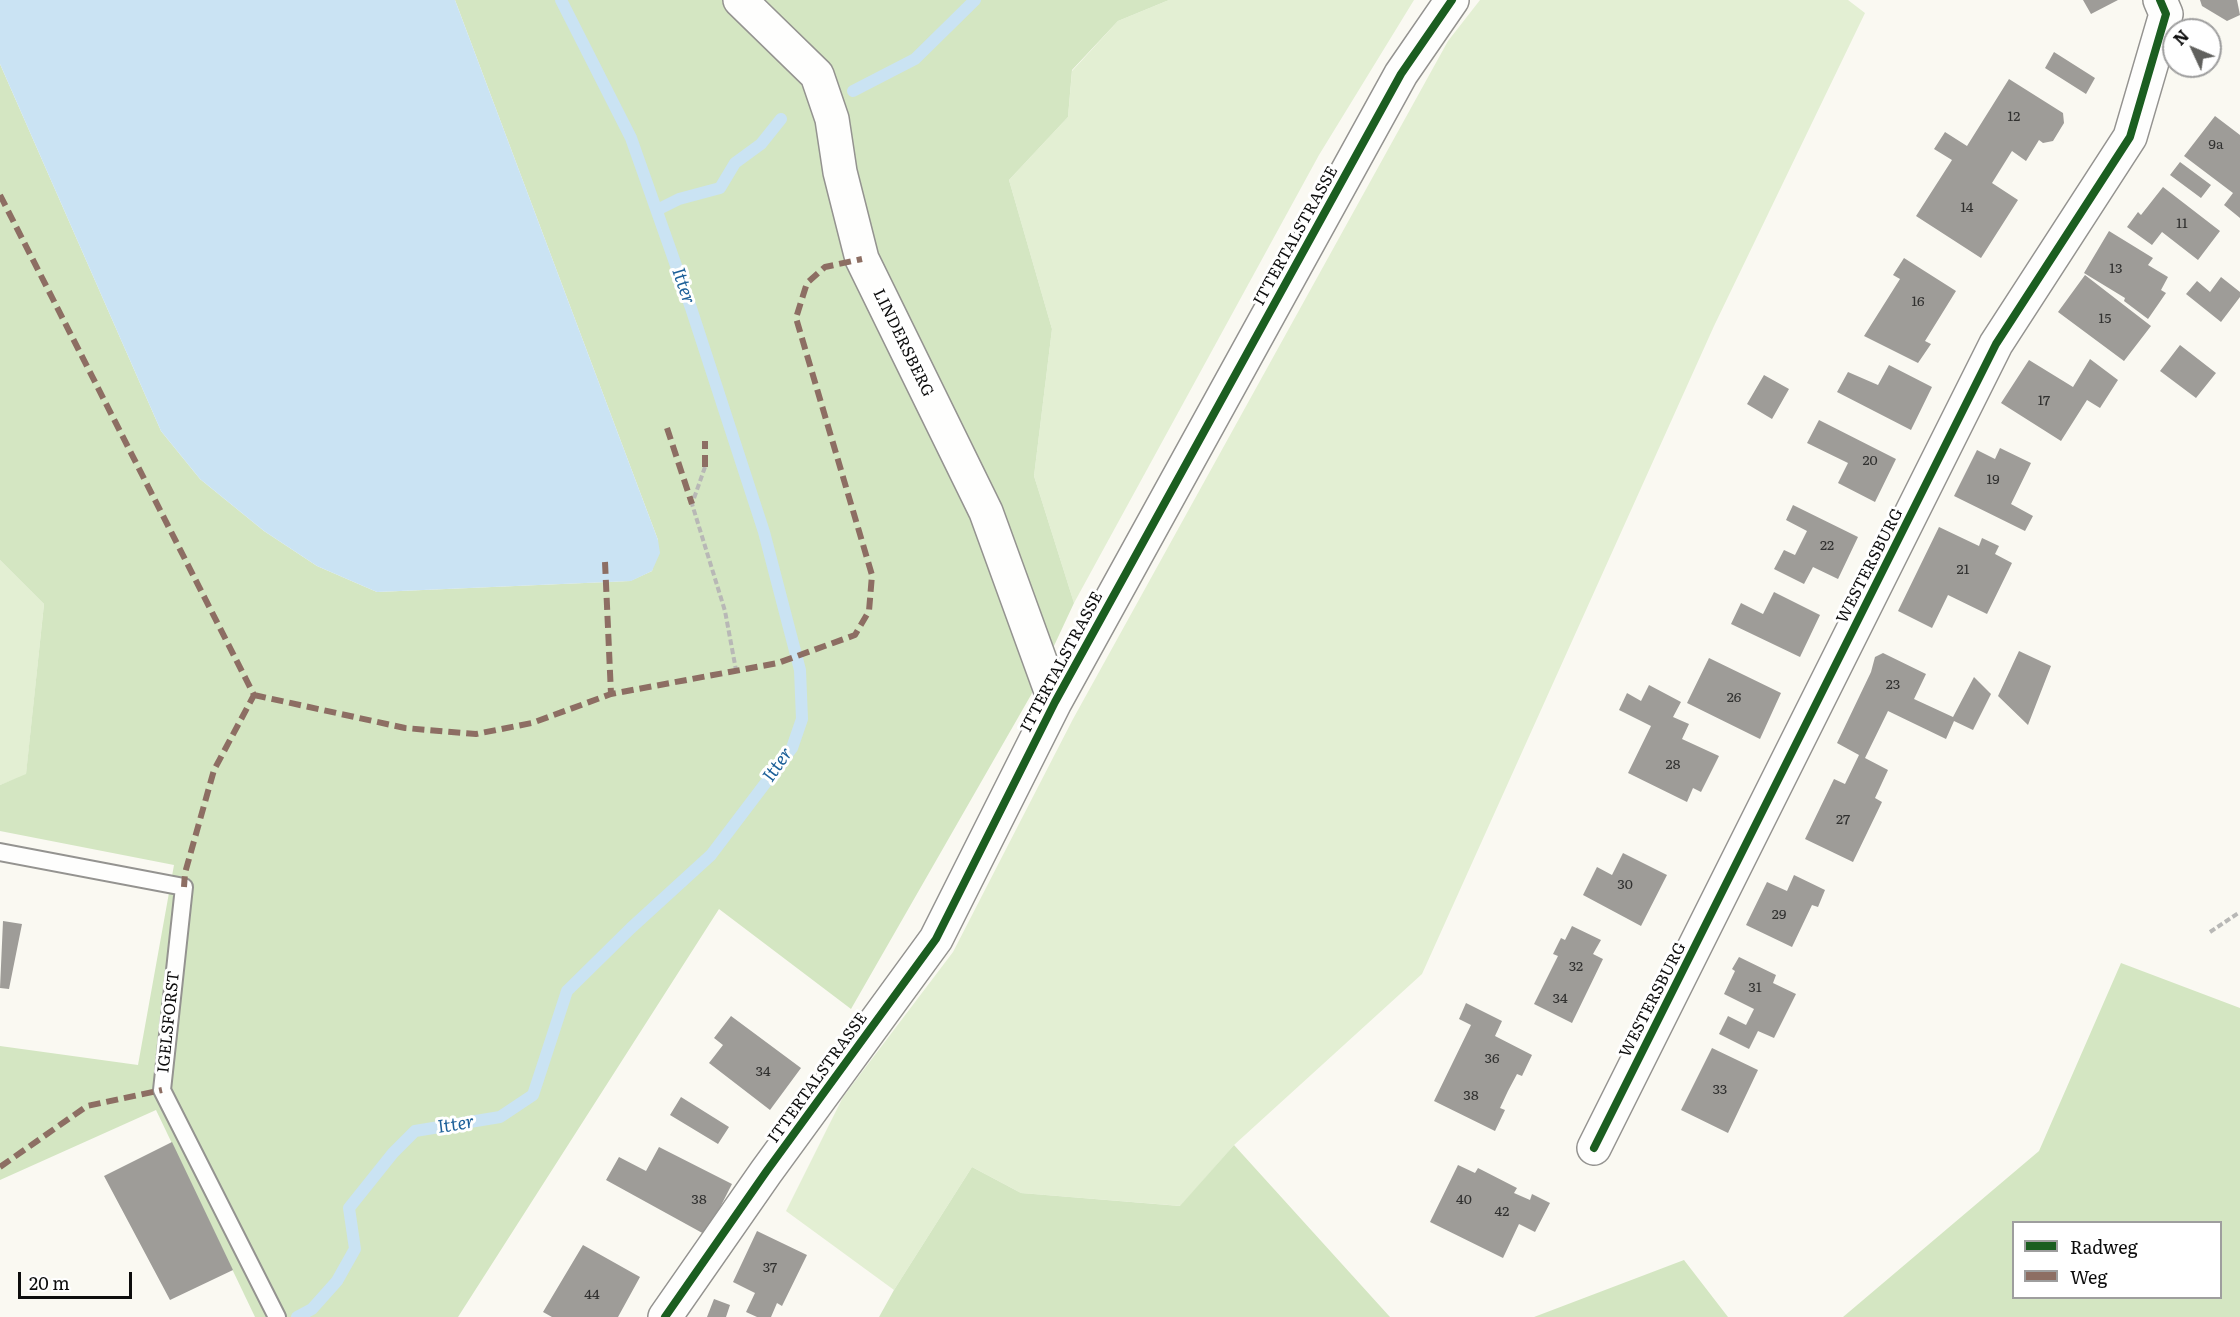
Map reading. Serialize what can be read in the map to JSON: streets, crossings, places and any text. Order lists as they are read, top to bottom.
{
  "streets": {
    "street": ["ITTERTALSTRASSE", "LINDERSBERG", "WESTERSBURG"],
    "lane": ["IGELSFORST"]
  },
  "crossings": [
    ["ITTERTALSTRASSE", "LINDERSBERG"]
  ],
  "water": ["Itter"],
  "house_numbers": [
    "12",
    "9a",
    "14",
    "11",
    "13",
    "16",
    "15",
    "17",
    "20",
    "19",
    "22",
    "21",
    "23",
    "26",
    "28",
    "27",
    "30",
    "29",
    "32",
    "31",
    "34",
    "36",
    "34",
    "33",
    "38",
    "38",
    "40",
    "42",
    "37",
    "44"
  ],
  "legend": ["Radweg", "Weg"],
  "scale_bar": "20 m",
  "north": "top left"
}
